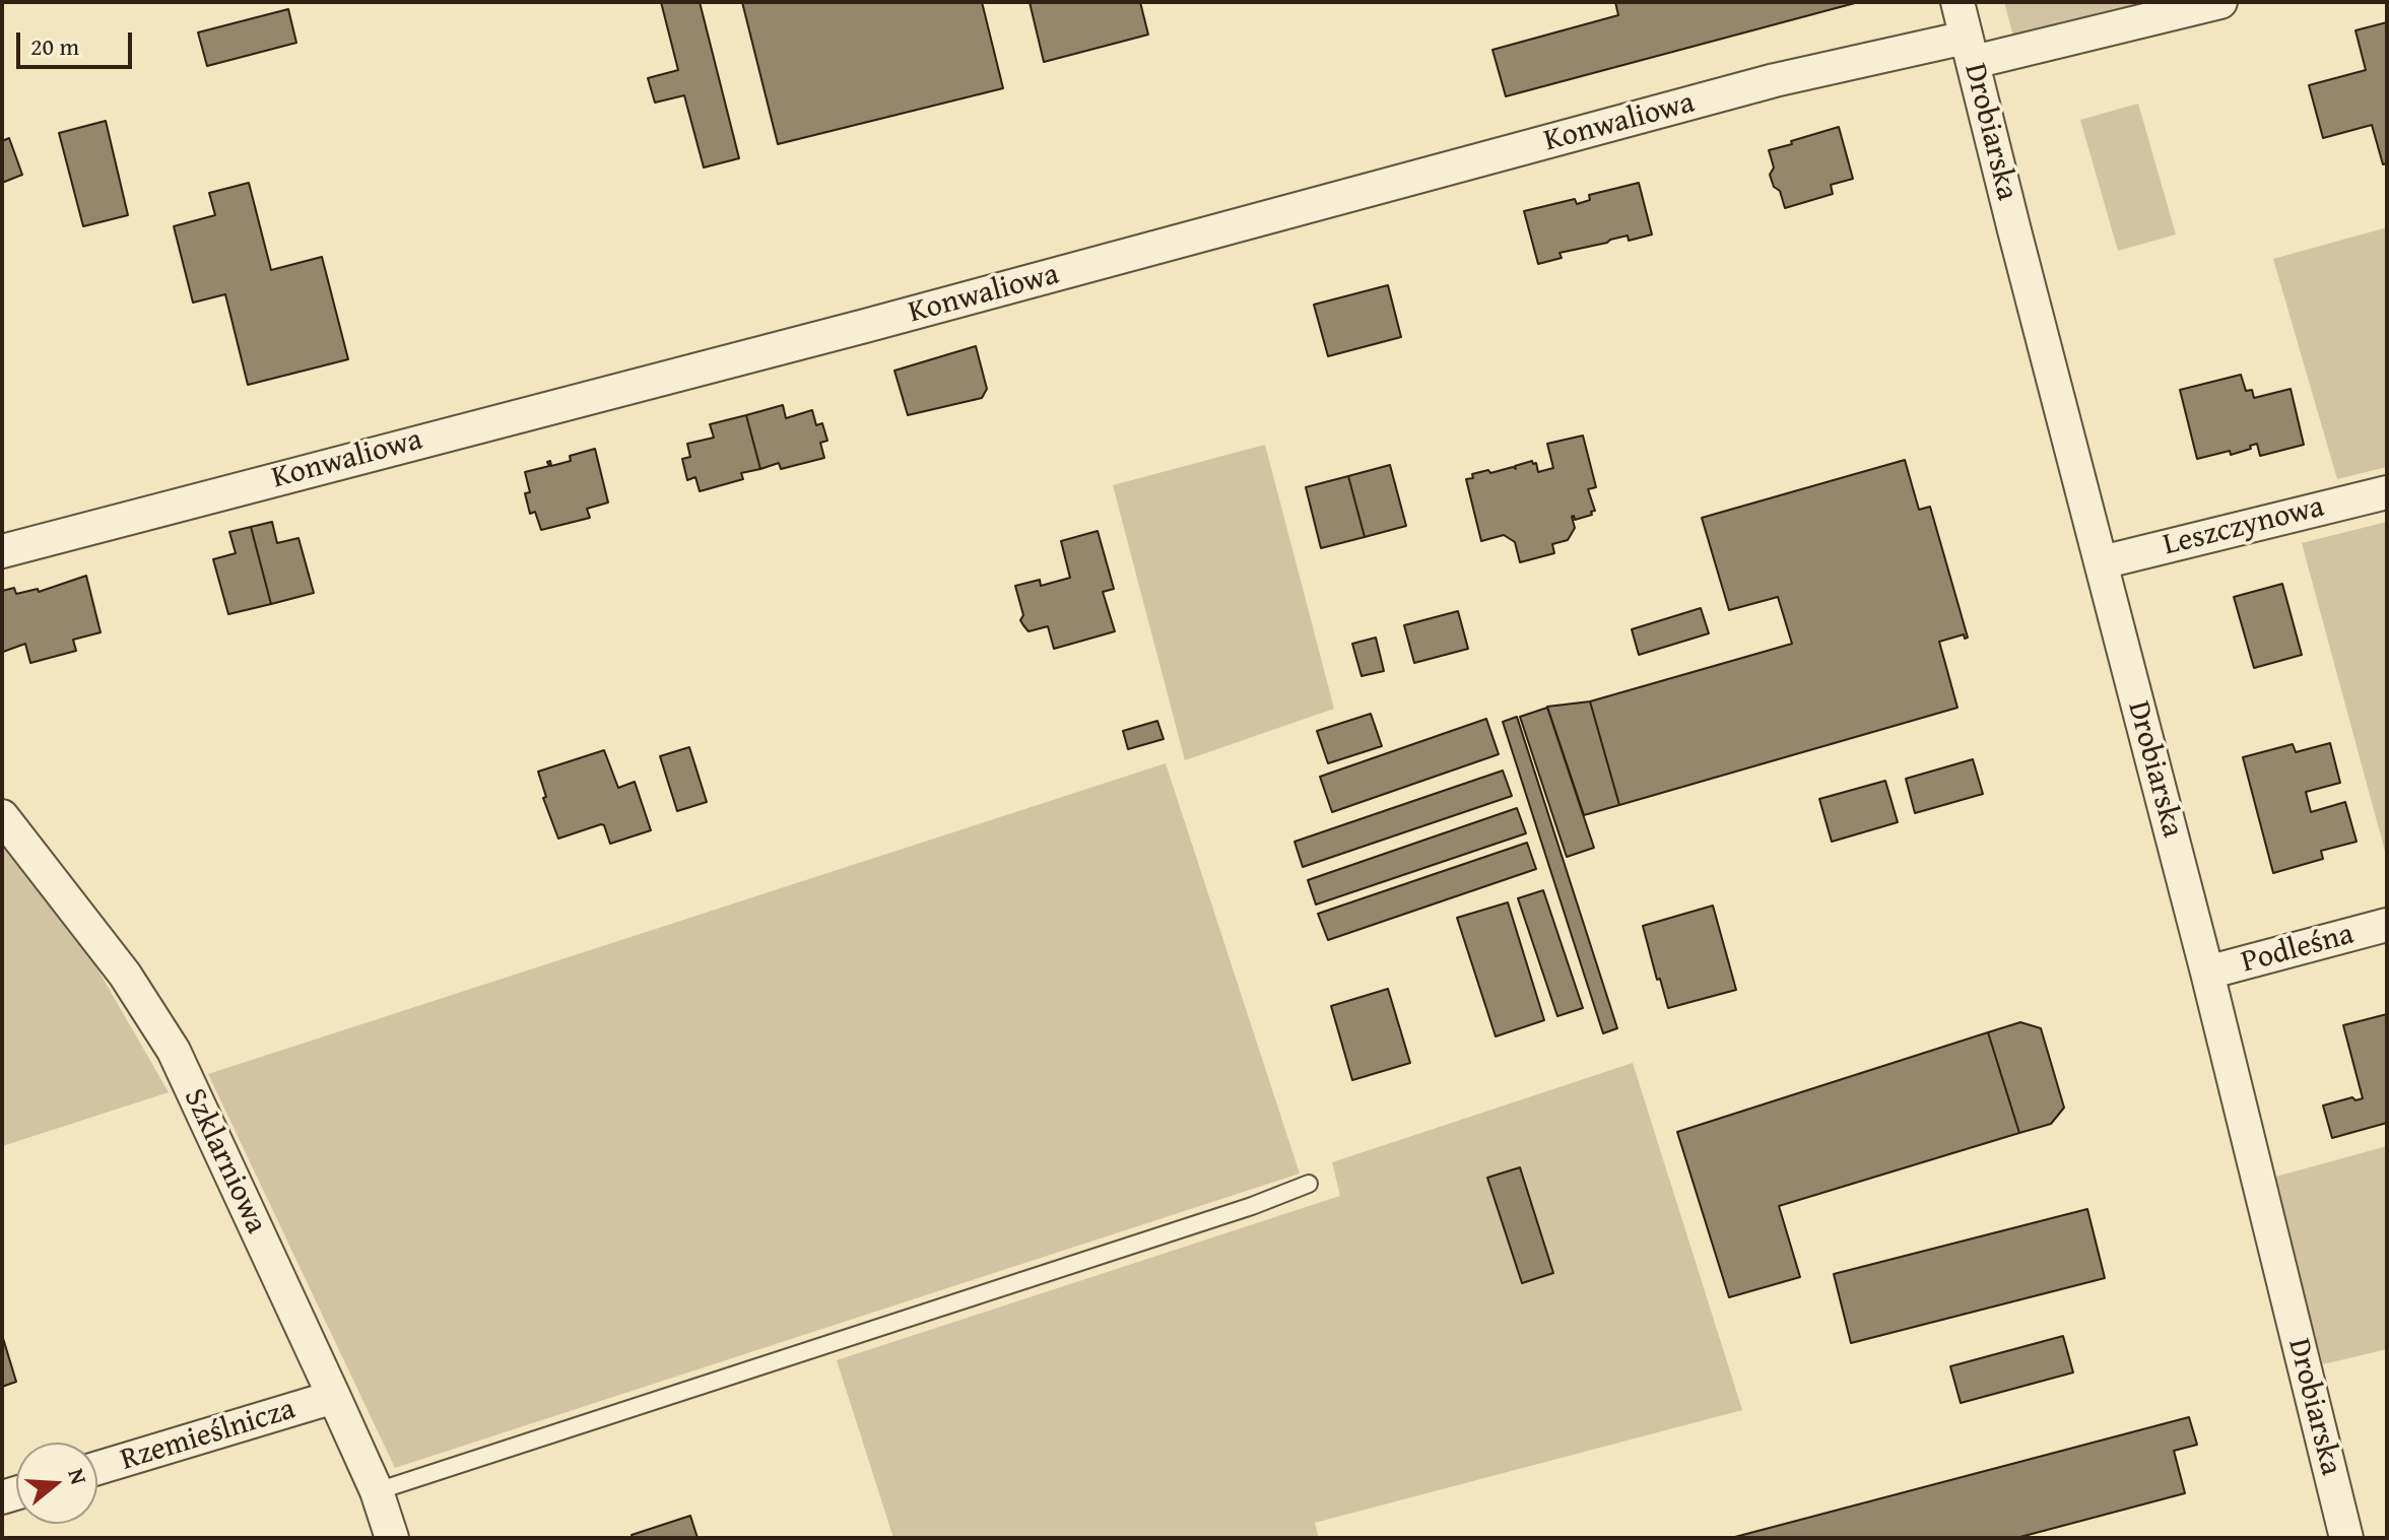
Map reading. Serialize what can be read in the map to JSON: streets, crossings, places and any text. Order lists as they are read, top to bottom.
{
  "streets": {
    "street": [
      "Konwaliowa",
      "Drobiarska",
      "Leszczynowa",
      "Podleśna",
      "Szklarniowa",
      "Rzemieślnicza"
    ]
  },
  "crossings": [
    ["Konwaliowa", "Drobiarska"],
    ["Drobiarska", "Leszczynowa"],
    ["Drobiarska", "Podleśna"],
    ["Szklarniowa", "Rzemieślnicza"]
  ],
  "scale_bar": "20 m",
  "north": "right"
}
